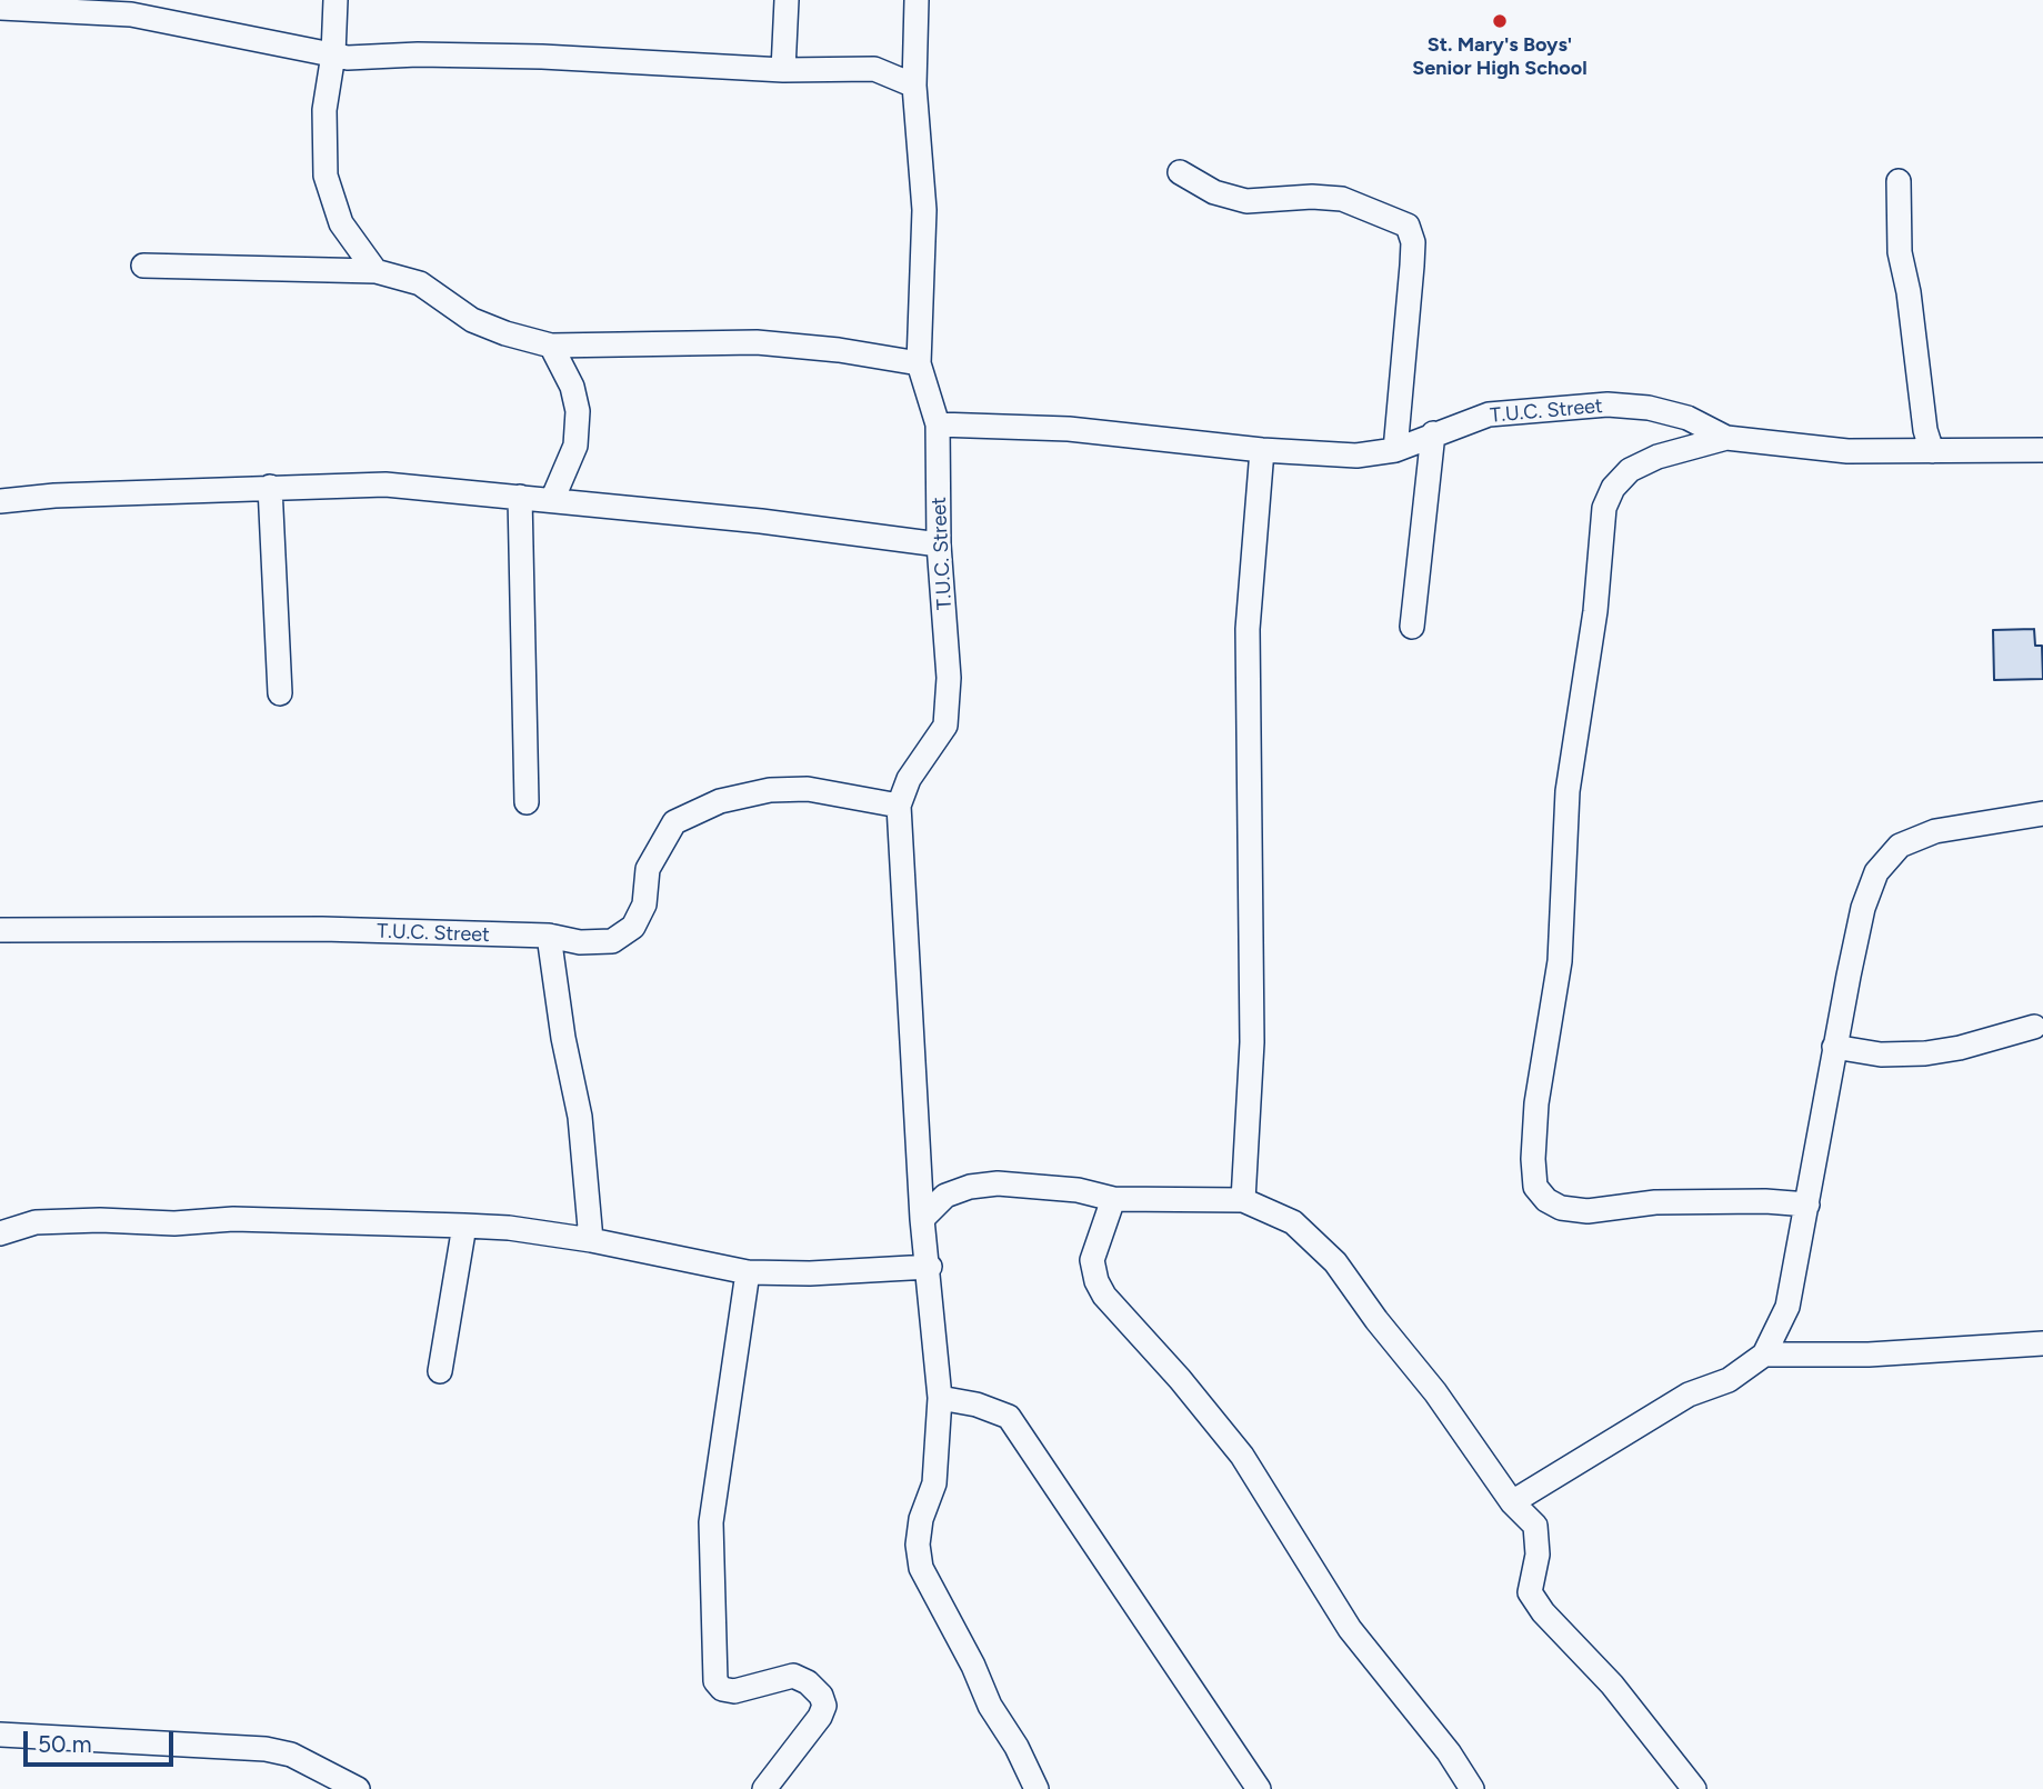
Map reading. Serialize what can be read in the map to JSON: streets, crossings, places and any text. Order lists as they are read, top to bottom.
{
  "streets": {
    "street": ["T.U.C. Street"]
  },
  "places": ["St. Mary's Boys' Senior High School"],
  "scale_bar": "50 m"
}
